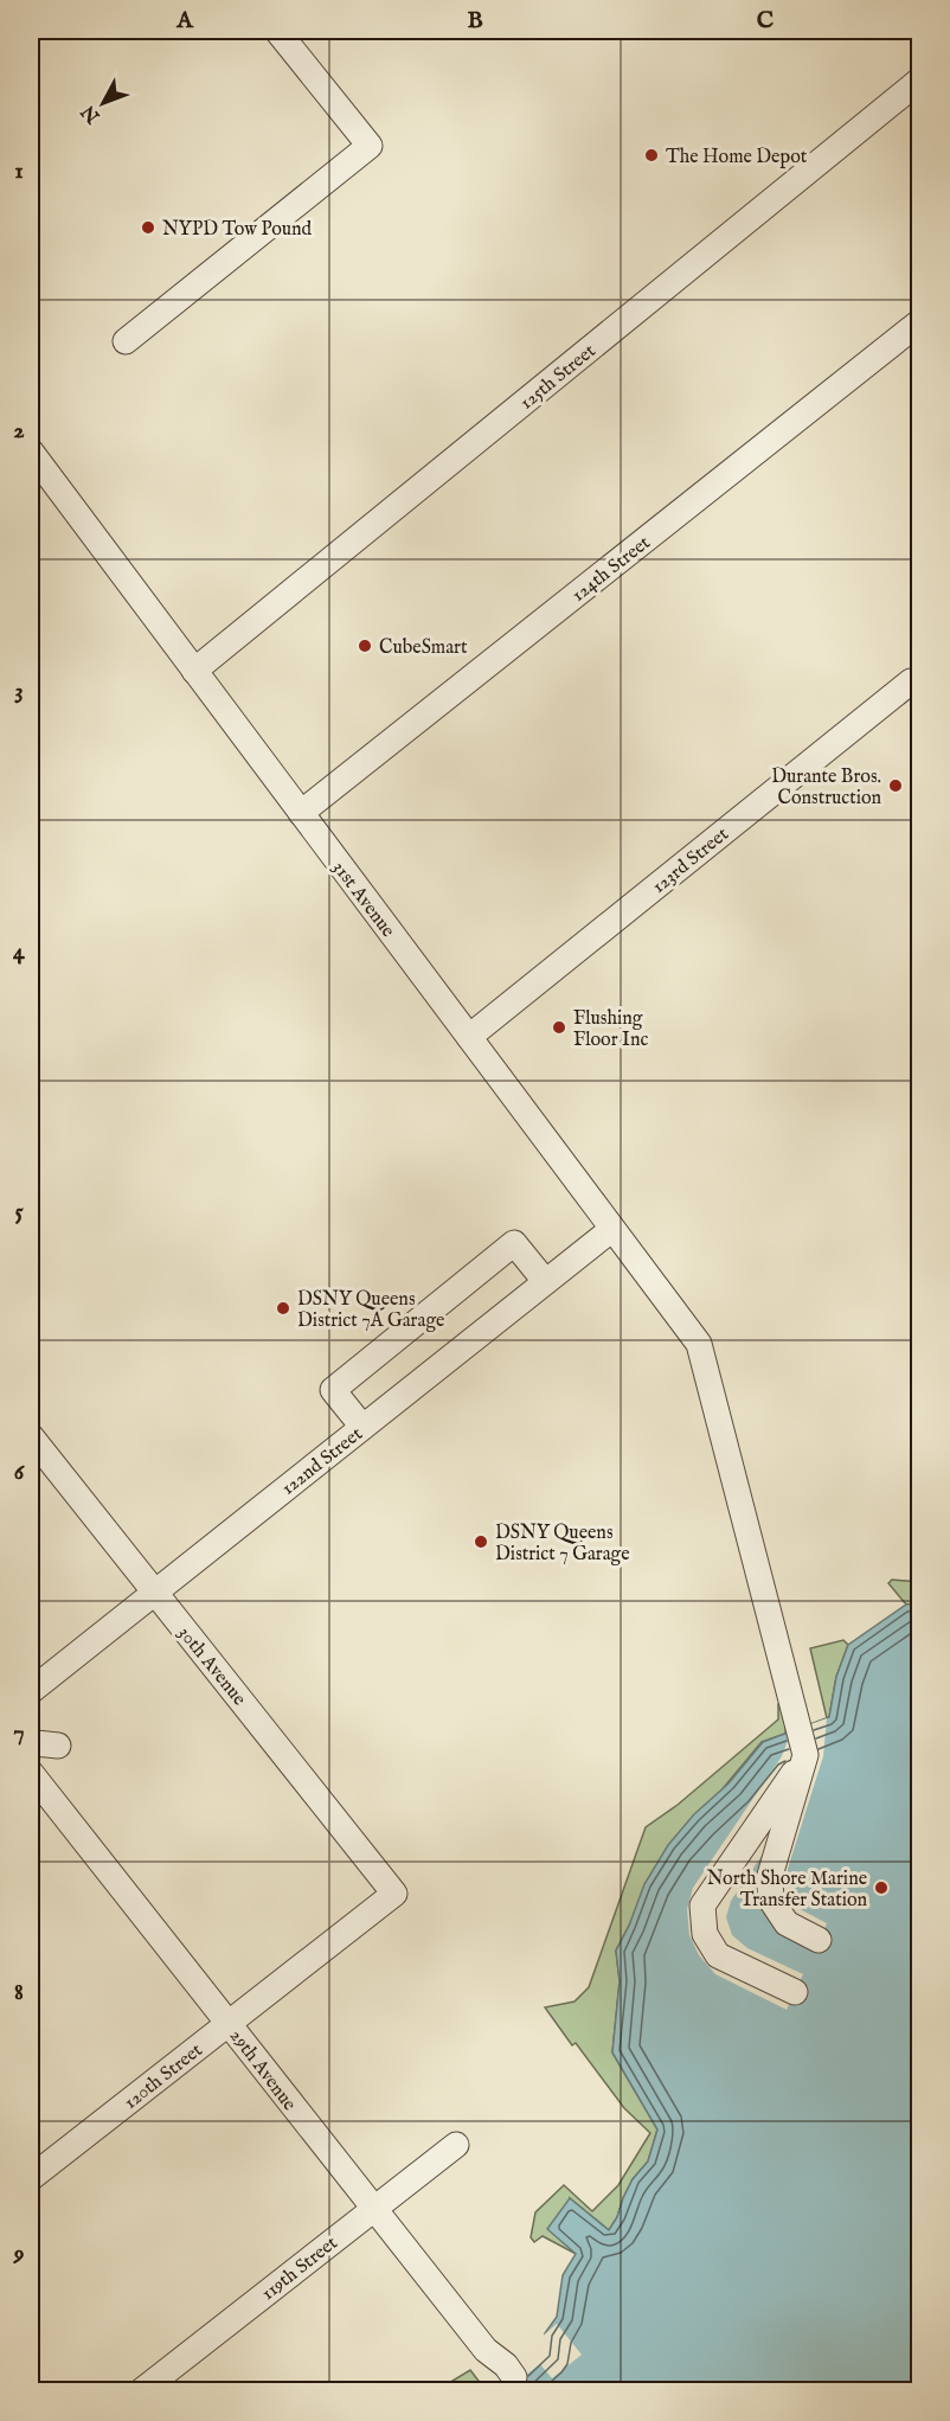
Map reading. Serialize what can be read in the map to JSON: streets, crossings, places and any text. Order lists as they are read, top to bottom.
{
  "streets": {
    "street": [
      "125th Street",
      "124th Street",
      "123rd Street",
      "31st Avenue",
      "122nd Street",
      "30th Avenue",
      "29th Avenue",
      "120th Street",
      "119th Street"
    ]
  },
  "crossings": [
    ["125th Street", "31st Avenue"],
    ["124th Street", "31st Avenue"],
    ["123rd Street", "31st Avenue"],
    ["31st Avenue", "122nd Street"],
    ["122nd Street", "30th Avenue"],
    ["30th Avenue", "120th Street"],
    ["29th Avenue", "120th Street"],
    ["29th Avenue", "119th Street"]
  ],
  "places": [
    "The Home Depot",
    "NYPD Tow Pound",
    "CubeSmart",
    "Durante Bros. Construction",
    "Flushing Floor Inc",
    "DSNY Queens District 7A Garage",
    "DSNY Queens District 7 Garage",
    "North Shore Marine Transfer Station"
  ],
  "north": "bottom left",
  "grid": {
    "columns": ["A", "B", "C"],
    "rows": [
      "1",
      "2",
      "3",
      "4",
      "5",
      "6",
      "7",
      "8",
      "9"
    ]
  }
}
